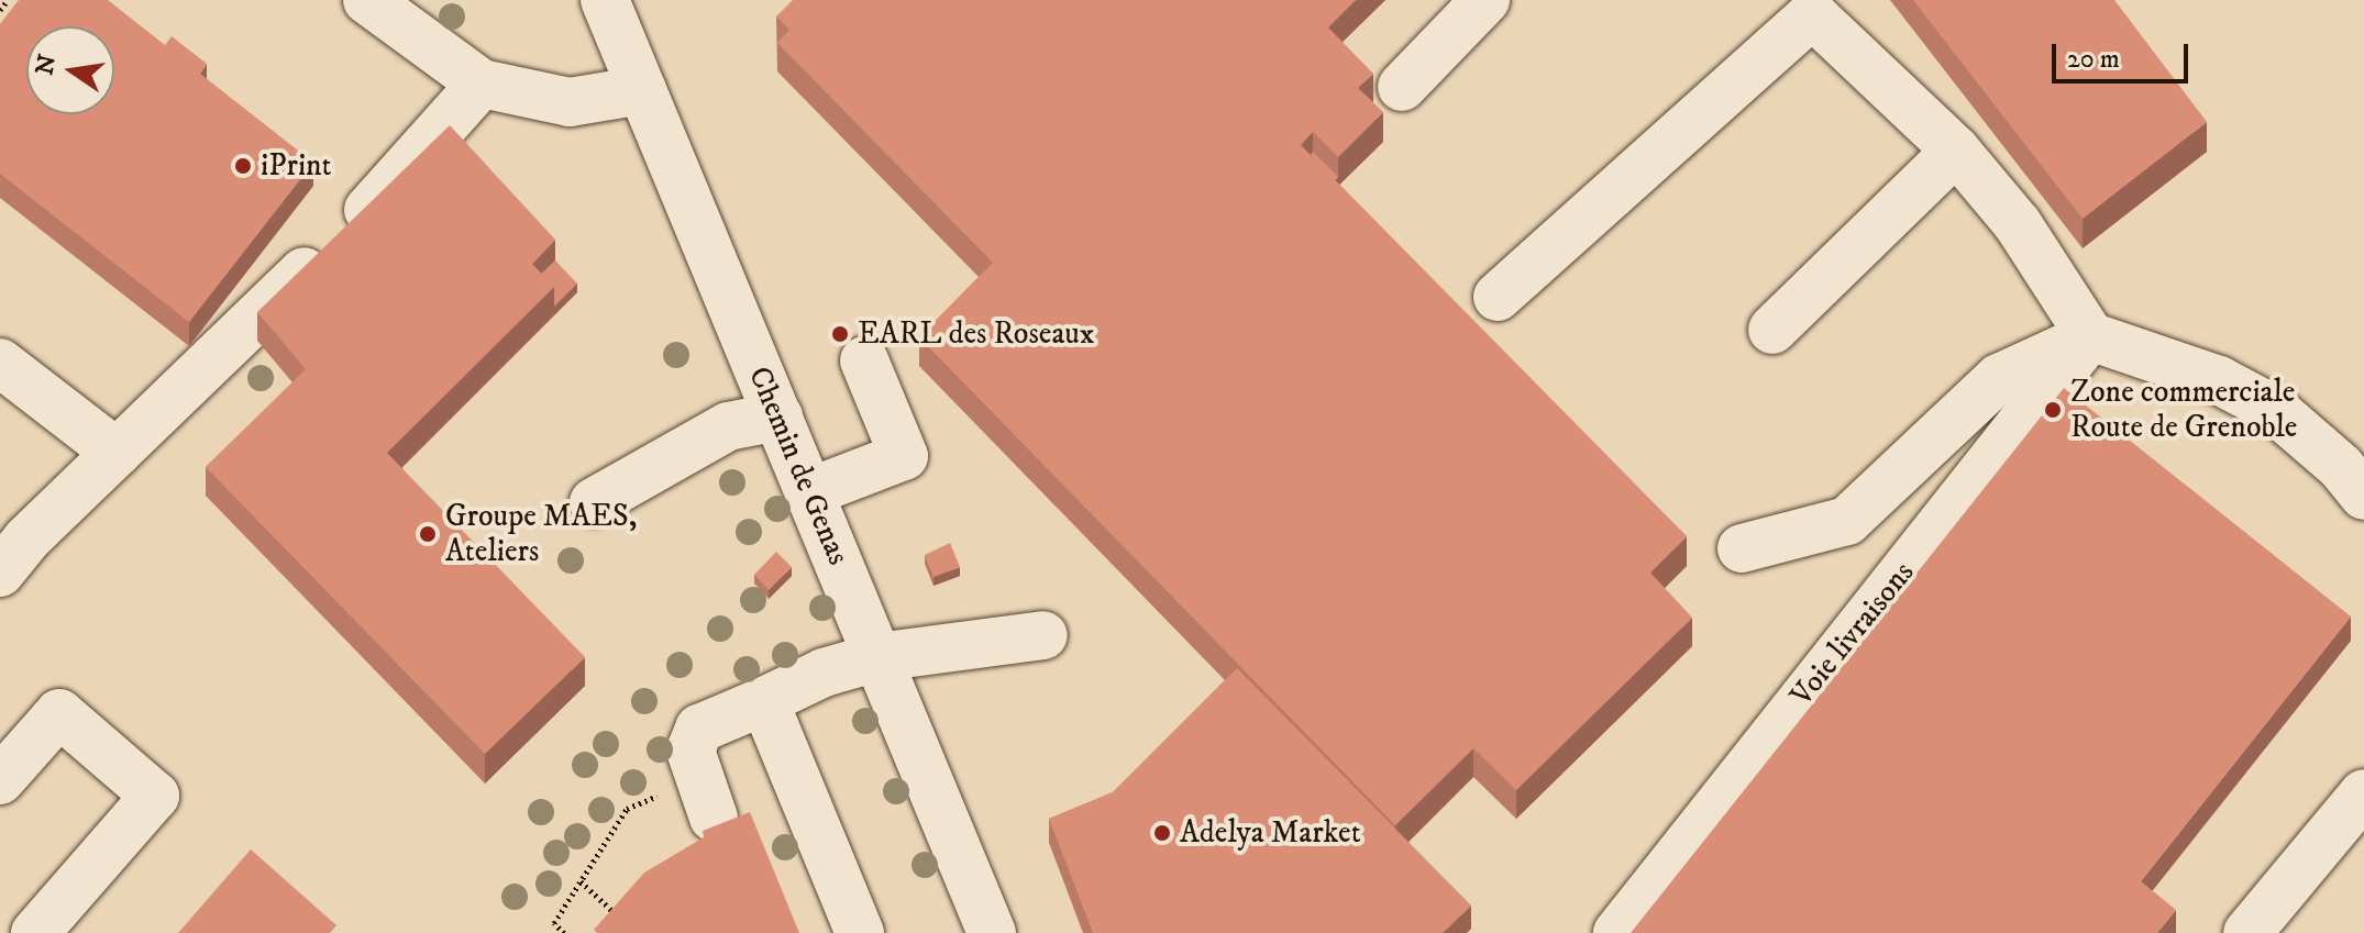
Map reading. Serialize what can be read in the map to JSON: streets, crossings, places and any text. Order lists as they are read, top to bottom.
{
  "streets": {
    "street": ["Chemin de Genas", "Voie livraisons"]
  },
  "places": [
    "iPrint",
    "EARL des Roseaux",
    "Zone commerciale Route de Grenoble",
    "Groupe MAES, Ateliers",
    "Adelya Market"
  ],
  "scale_bar": "20 m",
  "north": "left"
}
